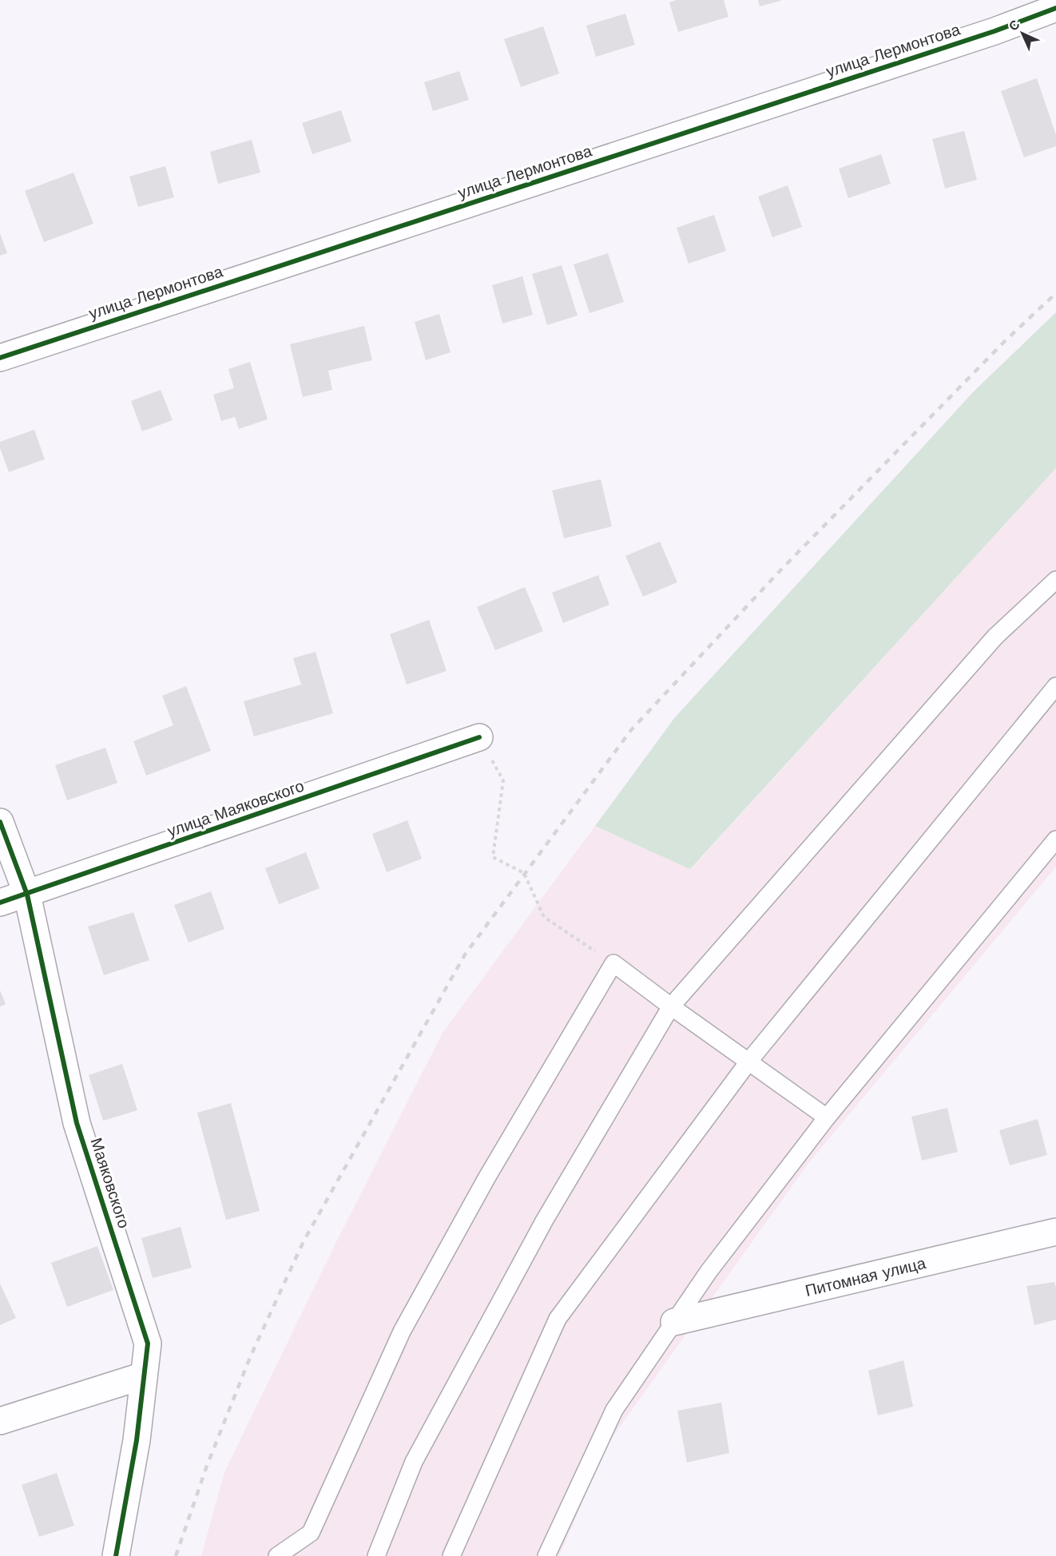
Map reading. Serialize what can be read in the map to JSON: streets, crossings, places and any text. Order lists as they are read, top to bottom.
{
  "streets": {
    "street": [
      "улица Лермонтова",
      "улица Маяковского",
      "Маяковского",
      "Питомная улица"
    ]
  },
  "crossings": [
    ["улица Маяковского", "Маяковского"]
  ],
  "north": "top left"
}
